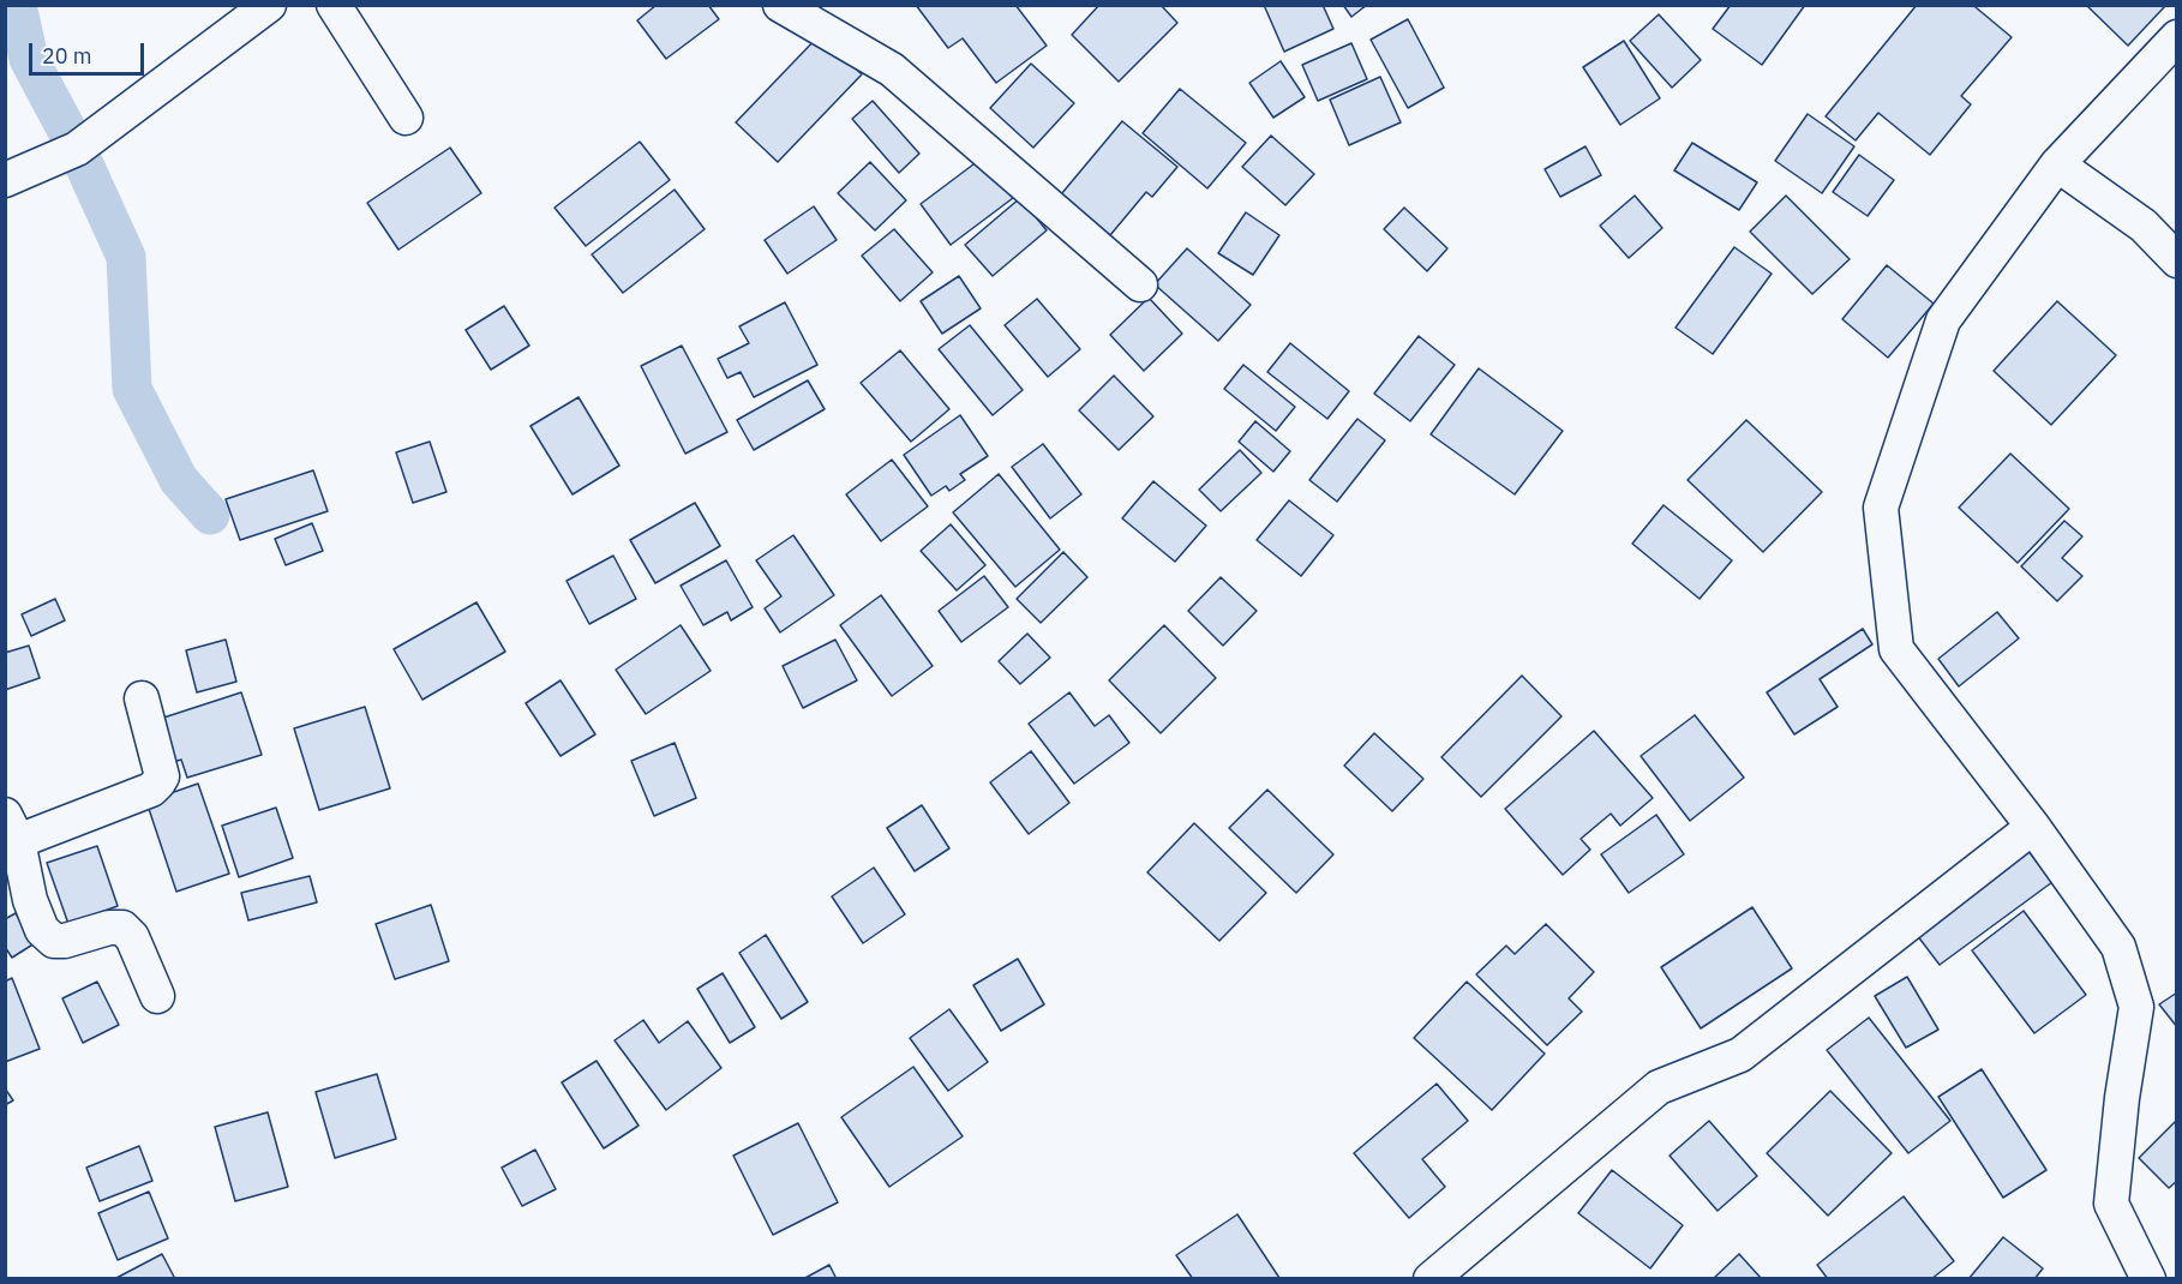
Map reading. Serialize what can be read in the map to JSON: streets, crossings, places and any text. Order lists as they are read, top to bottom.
{
  "scale_bar": "20 m"
}
